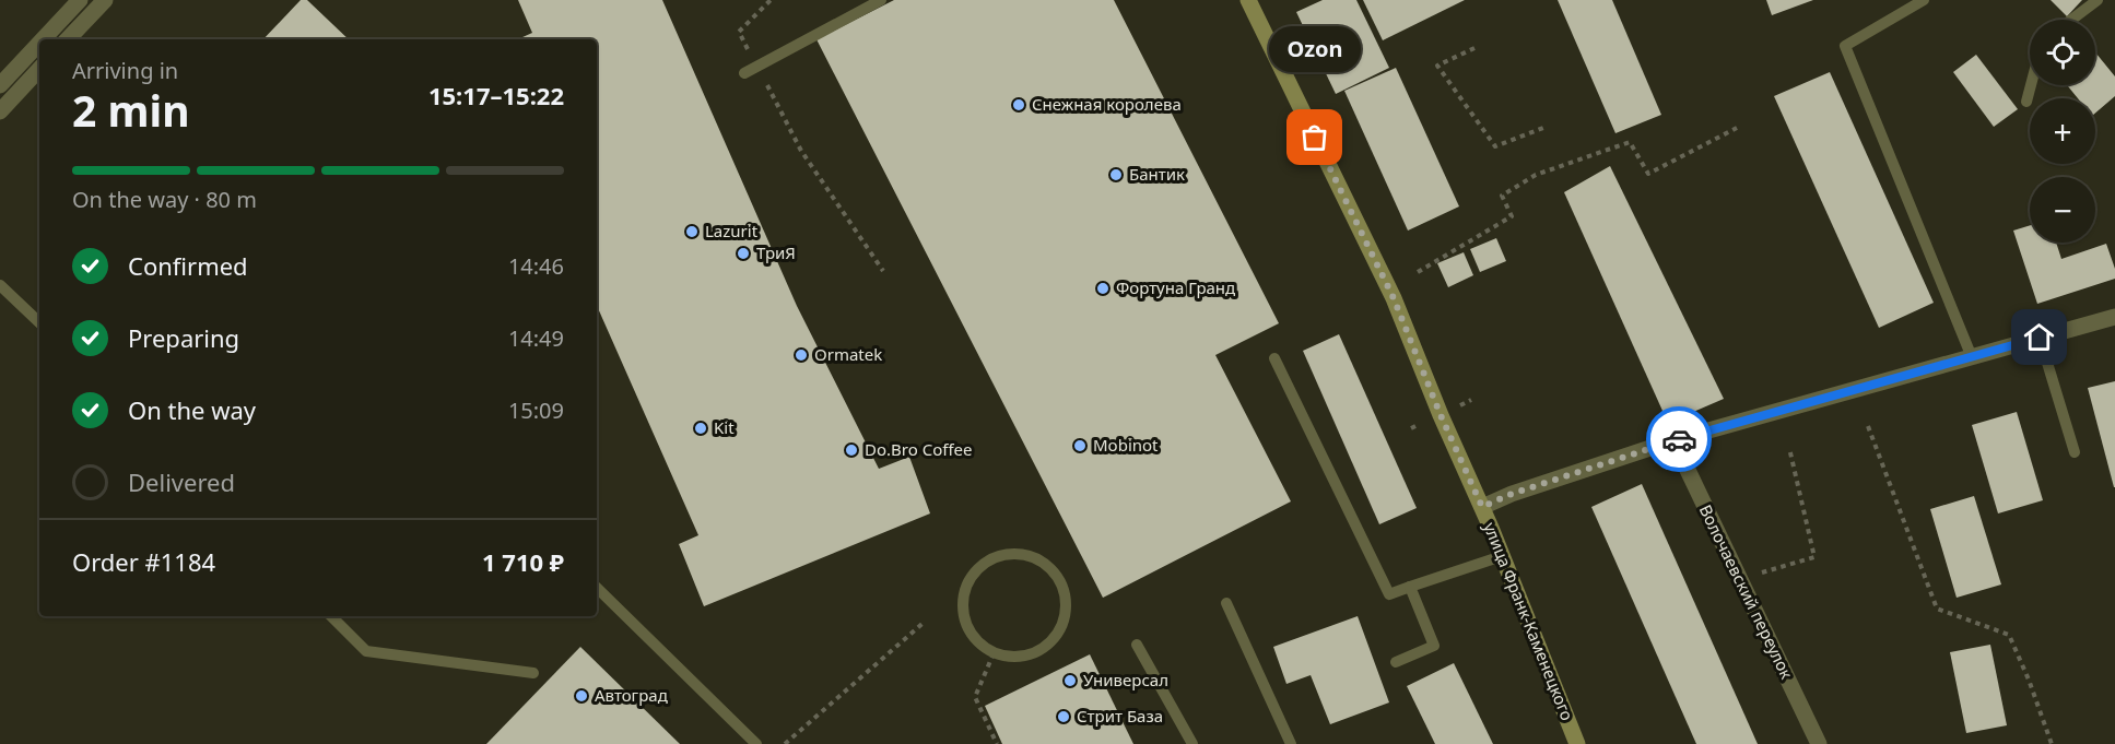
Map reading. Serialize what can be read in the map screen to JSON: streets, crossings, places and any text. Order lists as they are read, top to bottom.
{
  "streets": {
    "main road": ["улица Франк-Каменецкого"],
    "street": ["Волочаевский переулок"]
  },
  "places": [
    "Снежная королева",
    "Ozon",
    "Бантик",
    "Lazurit",
    "ТриЯ",
    "Фортуна Гранд",
    "Ormatek",
    "Kit",
    "Mobinot",
    "Do.Bro Coffee",
    "Универсал",
    "Автоград",
    "Стрит База"
  ],
  "page": {
    "map_buttons": ["+", "−"],
    "bubble": "Ozon",
    "heading": ["2 min", "Arriving in", "15:17–15:22"],
    "panel": ["Order #1184", "1 710 ₽"],
    "bar": "On the way · 80 m",
    "list": [
      ["Confirmed", "14:46"],
      ["Preparing", "14:49"],
      ["On the way", "15:09"],
      "Delivered"
    ]
  }
}
